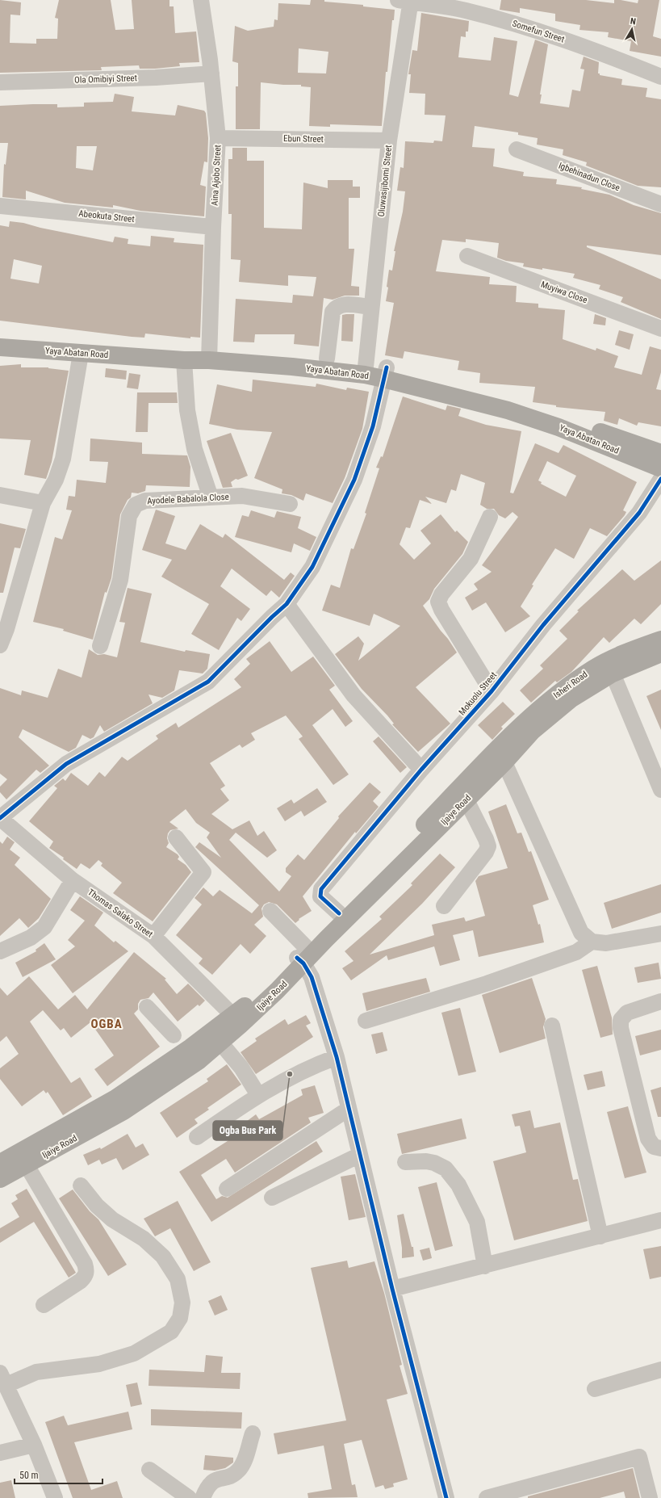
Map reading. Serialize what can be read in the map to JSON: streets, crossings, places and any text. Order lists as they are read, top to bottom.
{
  "streets": {
    "main road": ["Yaya Abatan Road", "Isheri Road", "Ijaiye Road"],
    "street": [
      "Somefun Street",
      "Ola Omibiyi Street",
      "Ebun Street",
      "Aina Ajobo Street",
      "Igbehinadun Close",
      "Oluwasijibomi Street",
      "Abeokuta Street",
      "Muyiwa Close",
      "Ayodele Babalola Close",
      "Mokuolu Street",
      "Thomas Salako Street"
    ]
  },
  "crossings": [
    ["Somefun Street", "Oluwasijibomi Street"],
    ["Ola Omibiyi Street", "Aina Ajobo Street"],
    ["Ebun Street", "Aina Ajobo Street"],
    ["Ebun Street", "Oluwasijibomi Street"],
    ["Aina Ajobo Street", "Abeokuta Street"],
    ["Aina Ajobo Street", "Yaya Abatan Road"],
    ["Oluwasijibomi Street", "Yaya Abatan Road"],
    ["Isheri Road", "Ijaiye Road"],
    ["Mokuolu Street", "Ijaiye Road"],
    ["Ijaiye Road", "Thomas Salako Street"]
  ],
  "districts": ["OGBA"],
  "places": ["Ogba Bus Park"],
  "scale_bar": "50 m",
  "north": "top"
}
